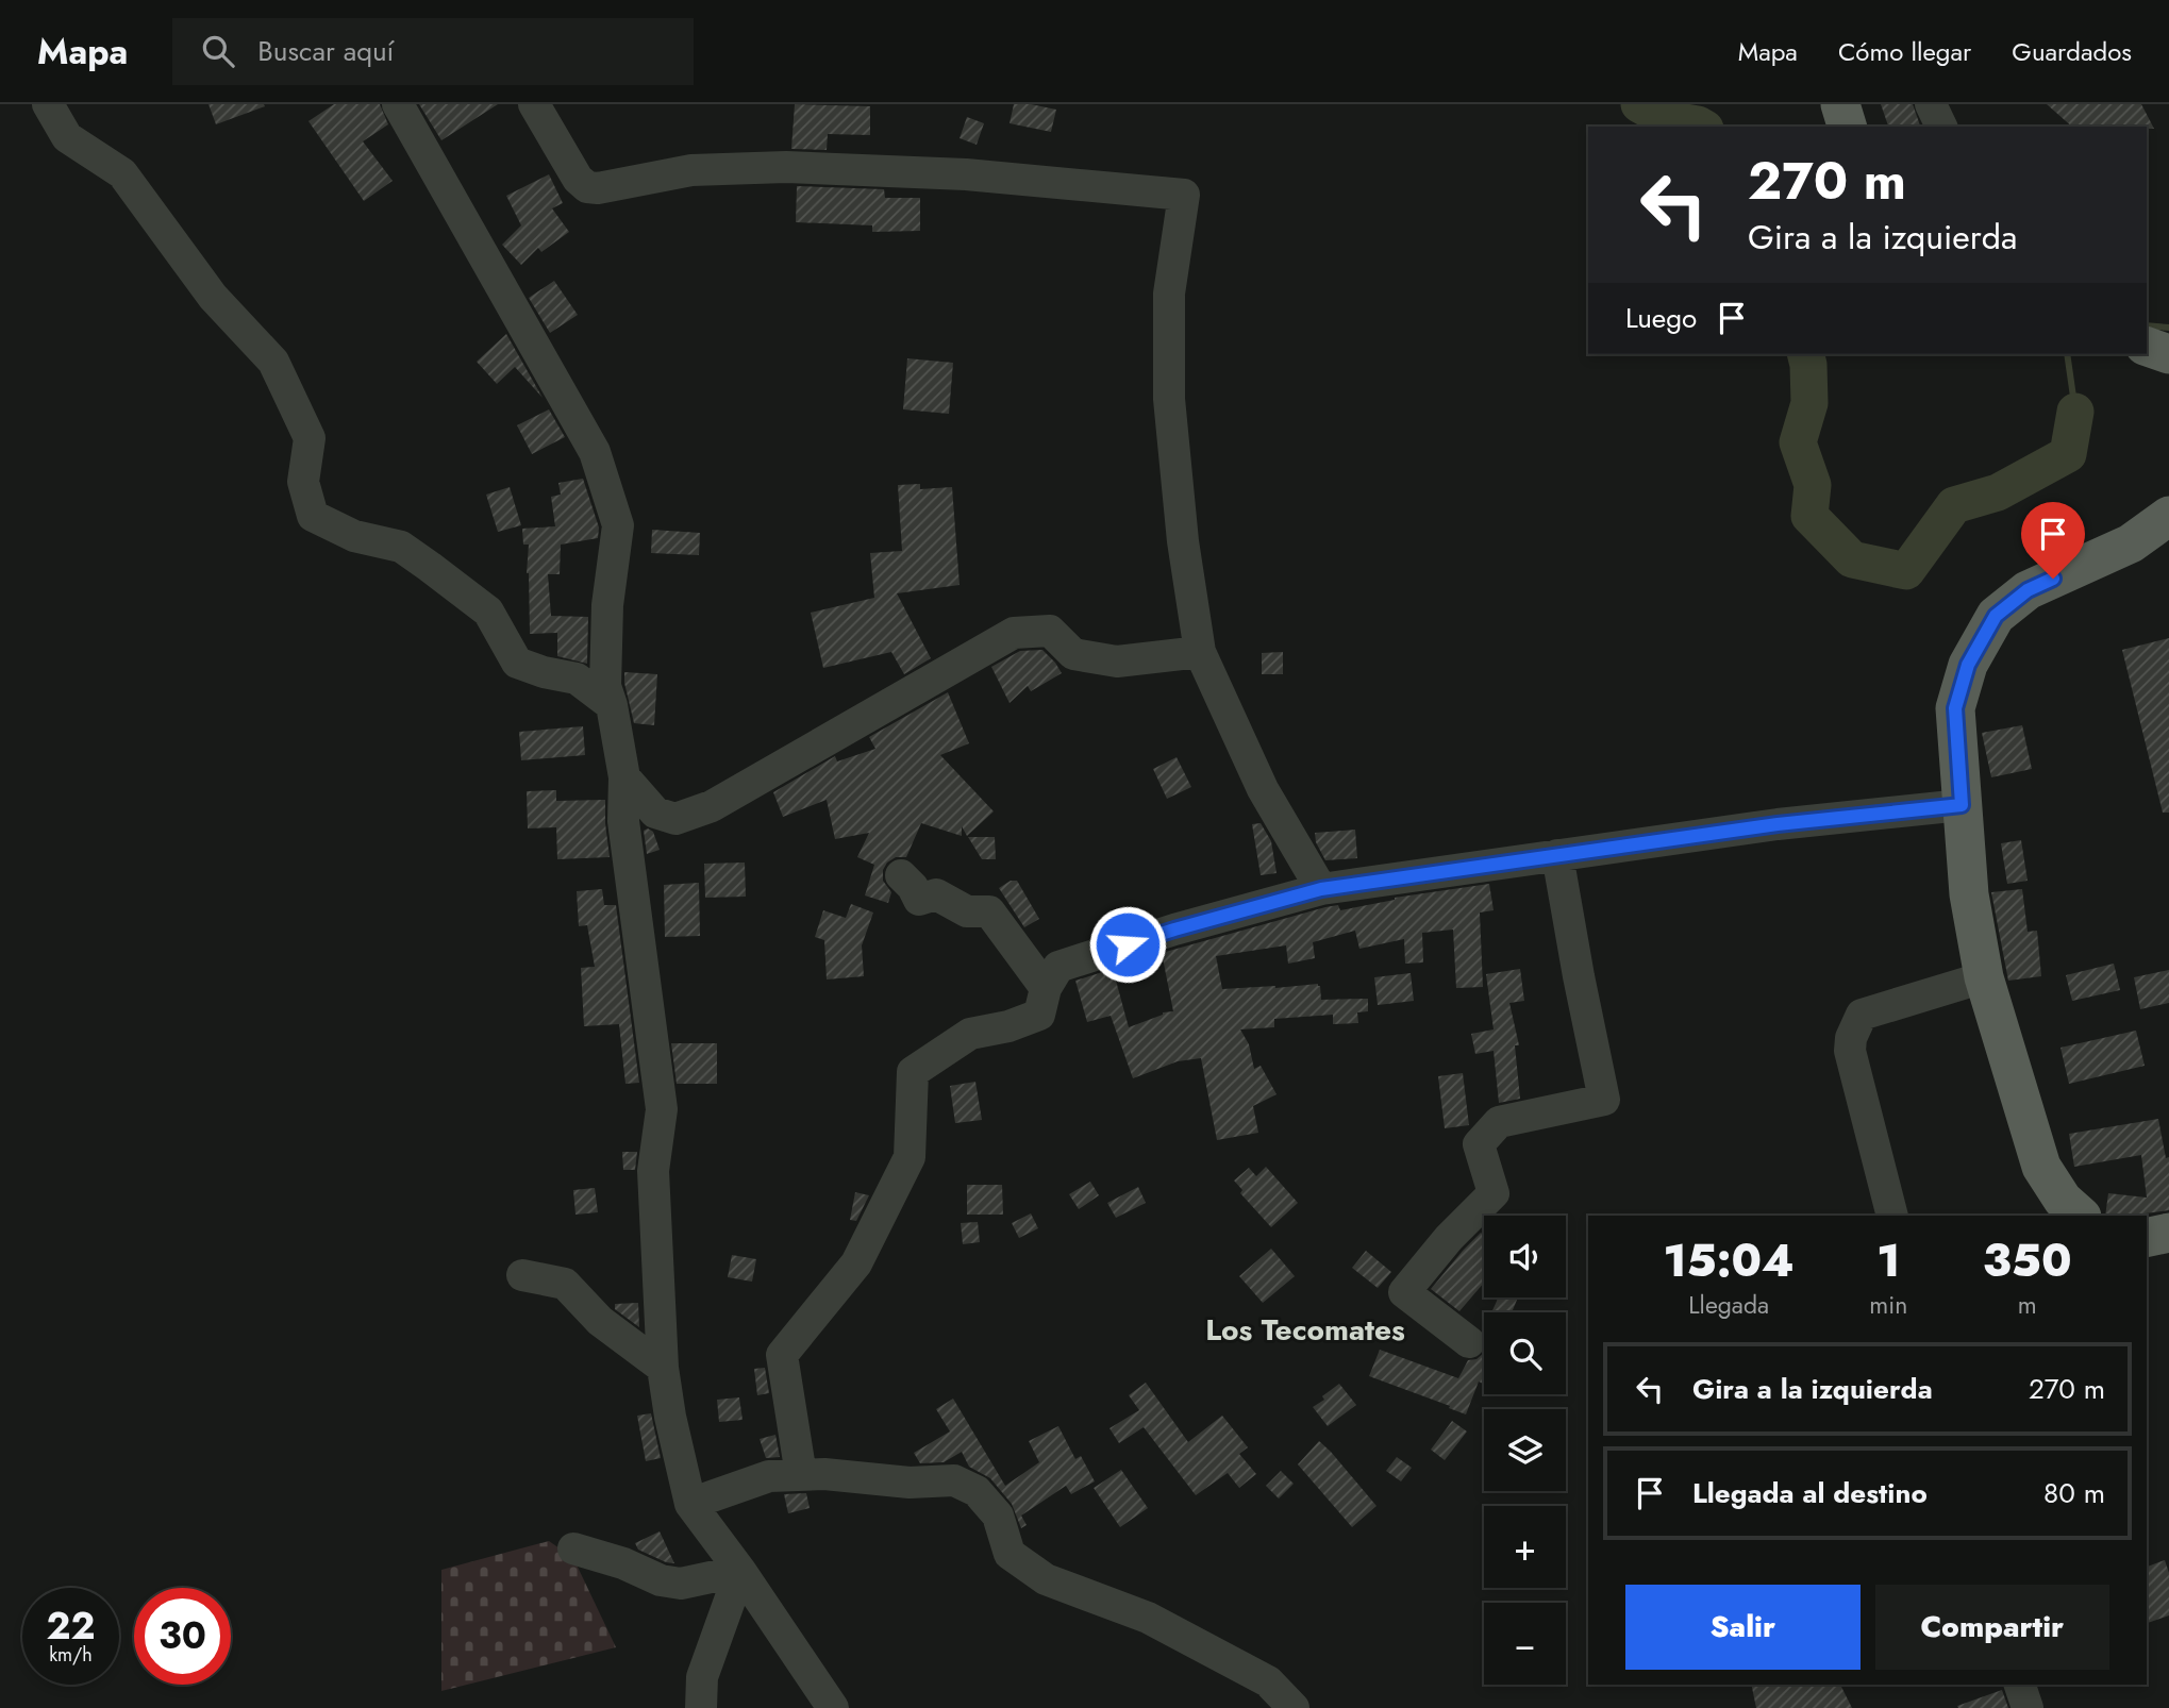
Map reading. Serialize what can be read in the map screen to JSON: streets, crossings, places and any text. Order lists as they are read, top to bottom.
{
  "districts": ["Los Tecomates"],
  "page": {
    "header": "Mapa",
    "search": "Buscar aquí",
    "nav": ["Mapa", "Cómo llegar", "Guardados"],
    "turn": ["270 m", "Gira a la izquierda"],
    "then": "Luego",
    "map_buttons": ["+", "−"],
    "eta": [
      "15:04",
      "Llegada",
      "1",
      "min",
      "350",
      "m"
    ],
    "list": [
      {
        "name": "Gira a la izquierda",
        "value": "270 m"
      },
      {
        "name": "Llegada al destino",
        "value": "80 m"
      }
    ],
    "buttons": ["Salir", "Compartir"],
    "speed": "22 km/h",
    "limit": "30"
  }
}
